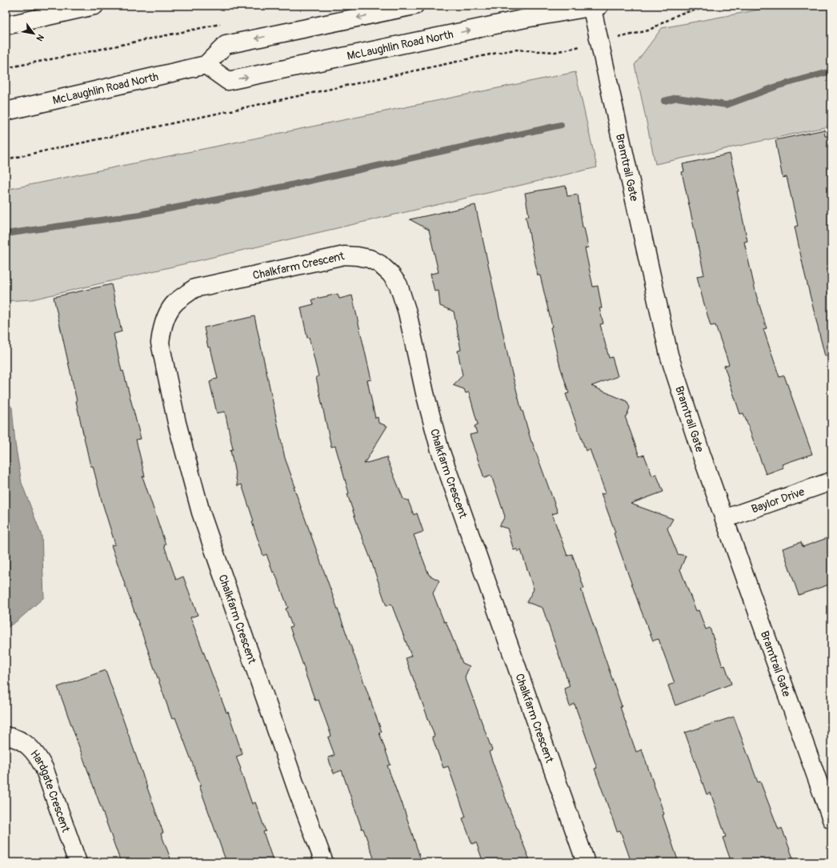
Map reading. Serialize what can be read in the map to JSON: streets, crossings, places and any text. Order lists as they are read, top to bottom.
{
  "streets": {
    "street": [
      "McLaughlin Road North",
      "Bramtrail Gate",
      "Chalkfarm Crescent",
      "Baylor Drive",
      "Hardgate Crescent"
    ]
  },
  "crossings": [
    ["McLaughlin Road North", "Bramtrail Gate"],
    ["Bramtrail Gate", "Baylor Drive"]
  ],
  "north": "bottom right"
}
